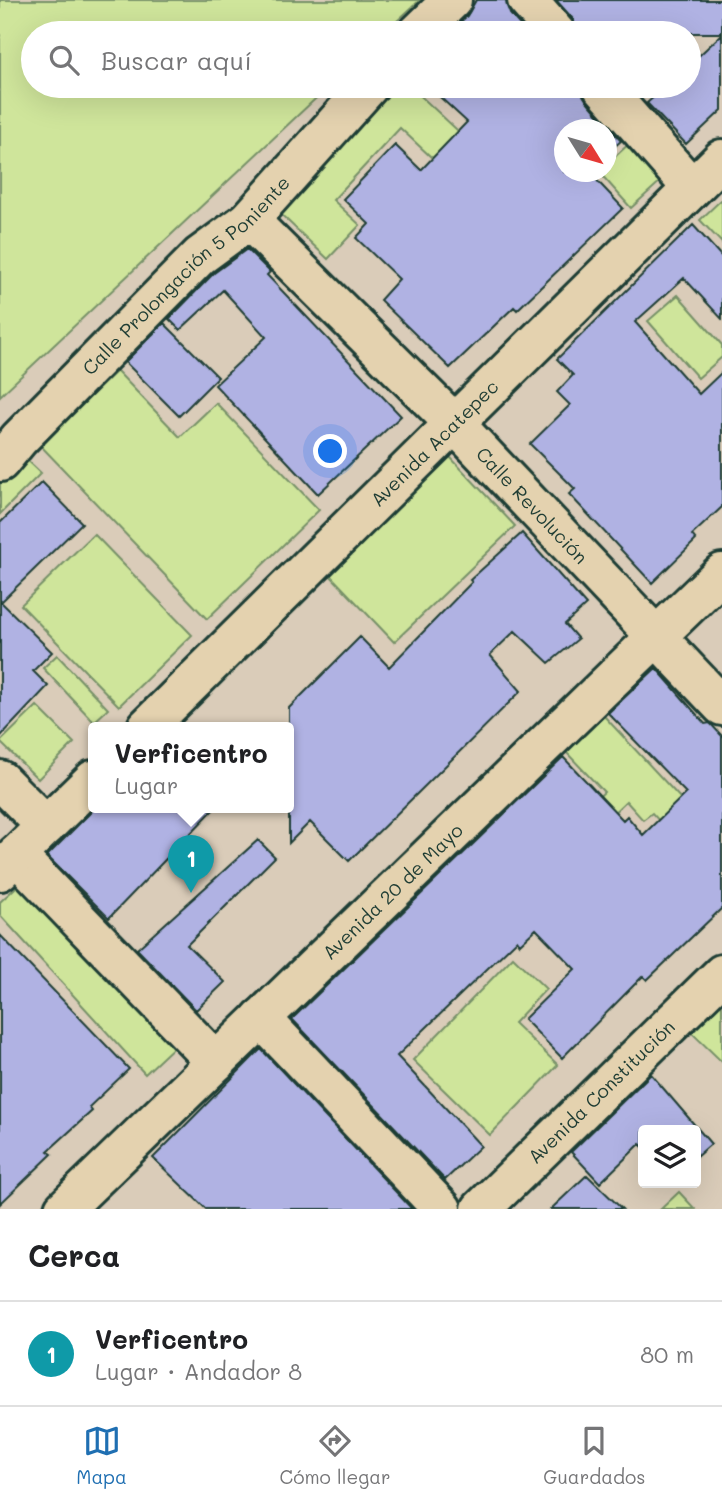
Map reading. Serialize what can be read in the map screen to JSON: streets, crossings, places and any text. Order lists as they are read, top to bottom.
{
  "streets": {
    "street": [
      "Calle Prolongación 5 Poniente",
      "Avenida Acatepec",
      "Calle Revolución",
      "Avenida 20 de Mayo",
      "Avenida Constitución"
    ]
  },
  "crossings": [
    ["Calle Prolongación 5 Poniente", "Calle Revolución"],
    ["Avenida Acatepec", "Calle Revolución"],
    ["Calle Revolución", "Avenida 20 de Mayo"]
  ],
  "north": "bottom right",
  "page": {
    "search": "Buscar aquí",
    "popup": ["Verficentro", "Lugar"],
    "pins": "1",
    "heading": "Cerca",
    "list": [
      {
        "mark": "1",
        "name": "Verficentro",
        "note": "Lugar · Andador 8",
        "value": "80 m"
      }
    ],
    "nav": ["Mapa", "Cómo llegar", "Guardados"]
  }
}
